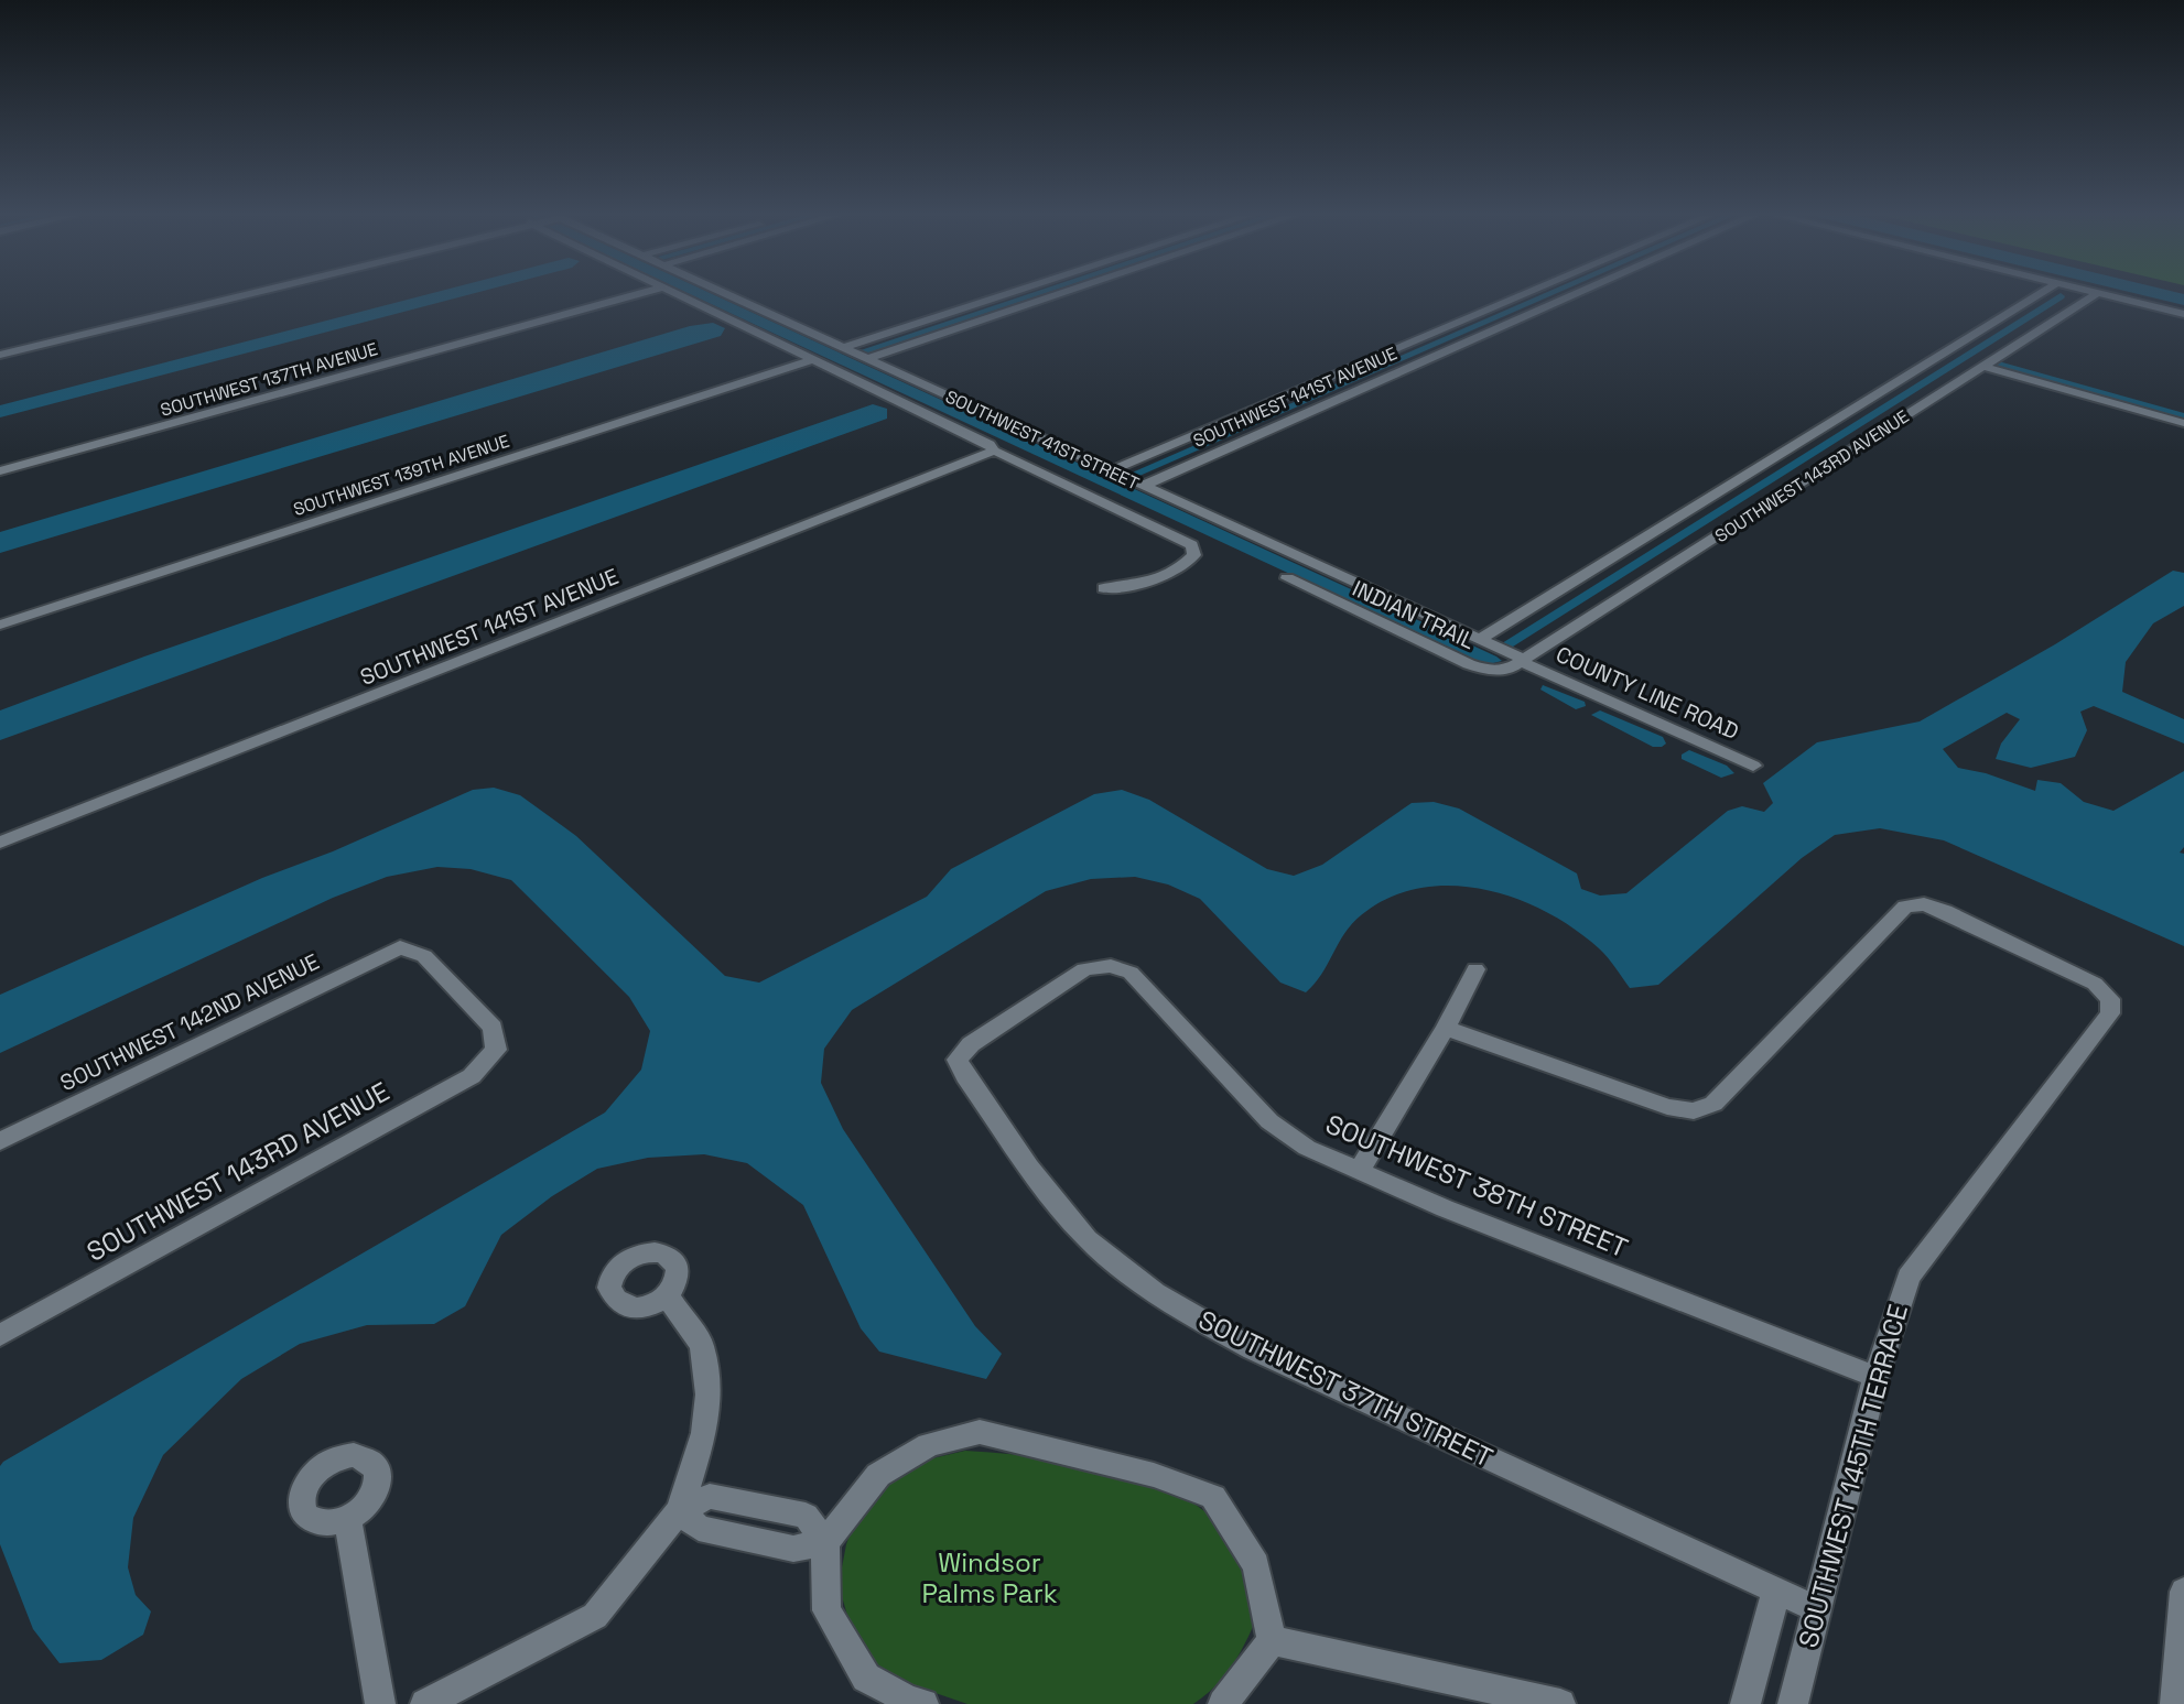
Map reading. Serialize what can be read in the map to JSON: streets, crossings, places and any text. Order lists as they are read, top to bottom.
{
  "streets": {
    "street": [
      "SOUTHWEST 137TH AVENUE",
      "SOUTHWEST 141ST AVENUE",
      "SOUTHWEST 41ST STREET",
      "SOUTHWEST 139TH AVENUE",
      "SOUTHWEST 143RD AVENUE",
      "INDIAN TRAIL",
      "COUNTY LINE ROAD",
      "SOUTHWEST 142ND AVENUE",
      "SOUTHWEST 38TH STREET",
      "SOUTHWEST 37TH STREET",
      "SOUTHWEST 145TH TERRACE"
    ]
  },
  "crossings": [
    ["SOUTHWEST 141ST AVENUE", "SOUTHWEST 41ST STREET"],
    ["SOUTHWEST 41ST STREET", "SOUTHWEST 143RD AVENUE"],
    ["SOUTHWEST 41ST STREET", "INDIAN TRAIL"],
    ["SOUTHWEST 41ST STREET", "COUNTY LINE ROAD"],
    ["SOUTHWEST 143RD AVENUE", "INDIAN TRAIL"],
    ["SOUTHWEST 143RD AVENUE", "COUNTY LINE ROAD"],
    ["SOUTHWEST 143RD AVENUE", "SOUTHWEST 142ND AVENUE"],
    ["INDIAN TRAIL", "COUNTY LINE ROAD"],
    ["SOUTHWEST 38TH STREET", "SOUTHWEST 37TH STREET"],
    ["SOUTHWEST 38TH STREET", "SOUTHWEST 145TH TERRACE"],
    ["SOUTHWEST 37TH STREET", "SOUTHWEST 145TH TERRACE"]
  ],
  "parks": ["Windsor Palms Park"]
}
